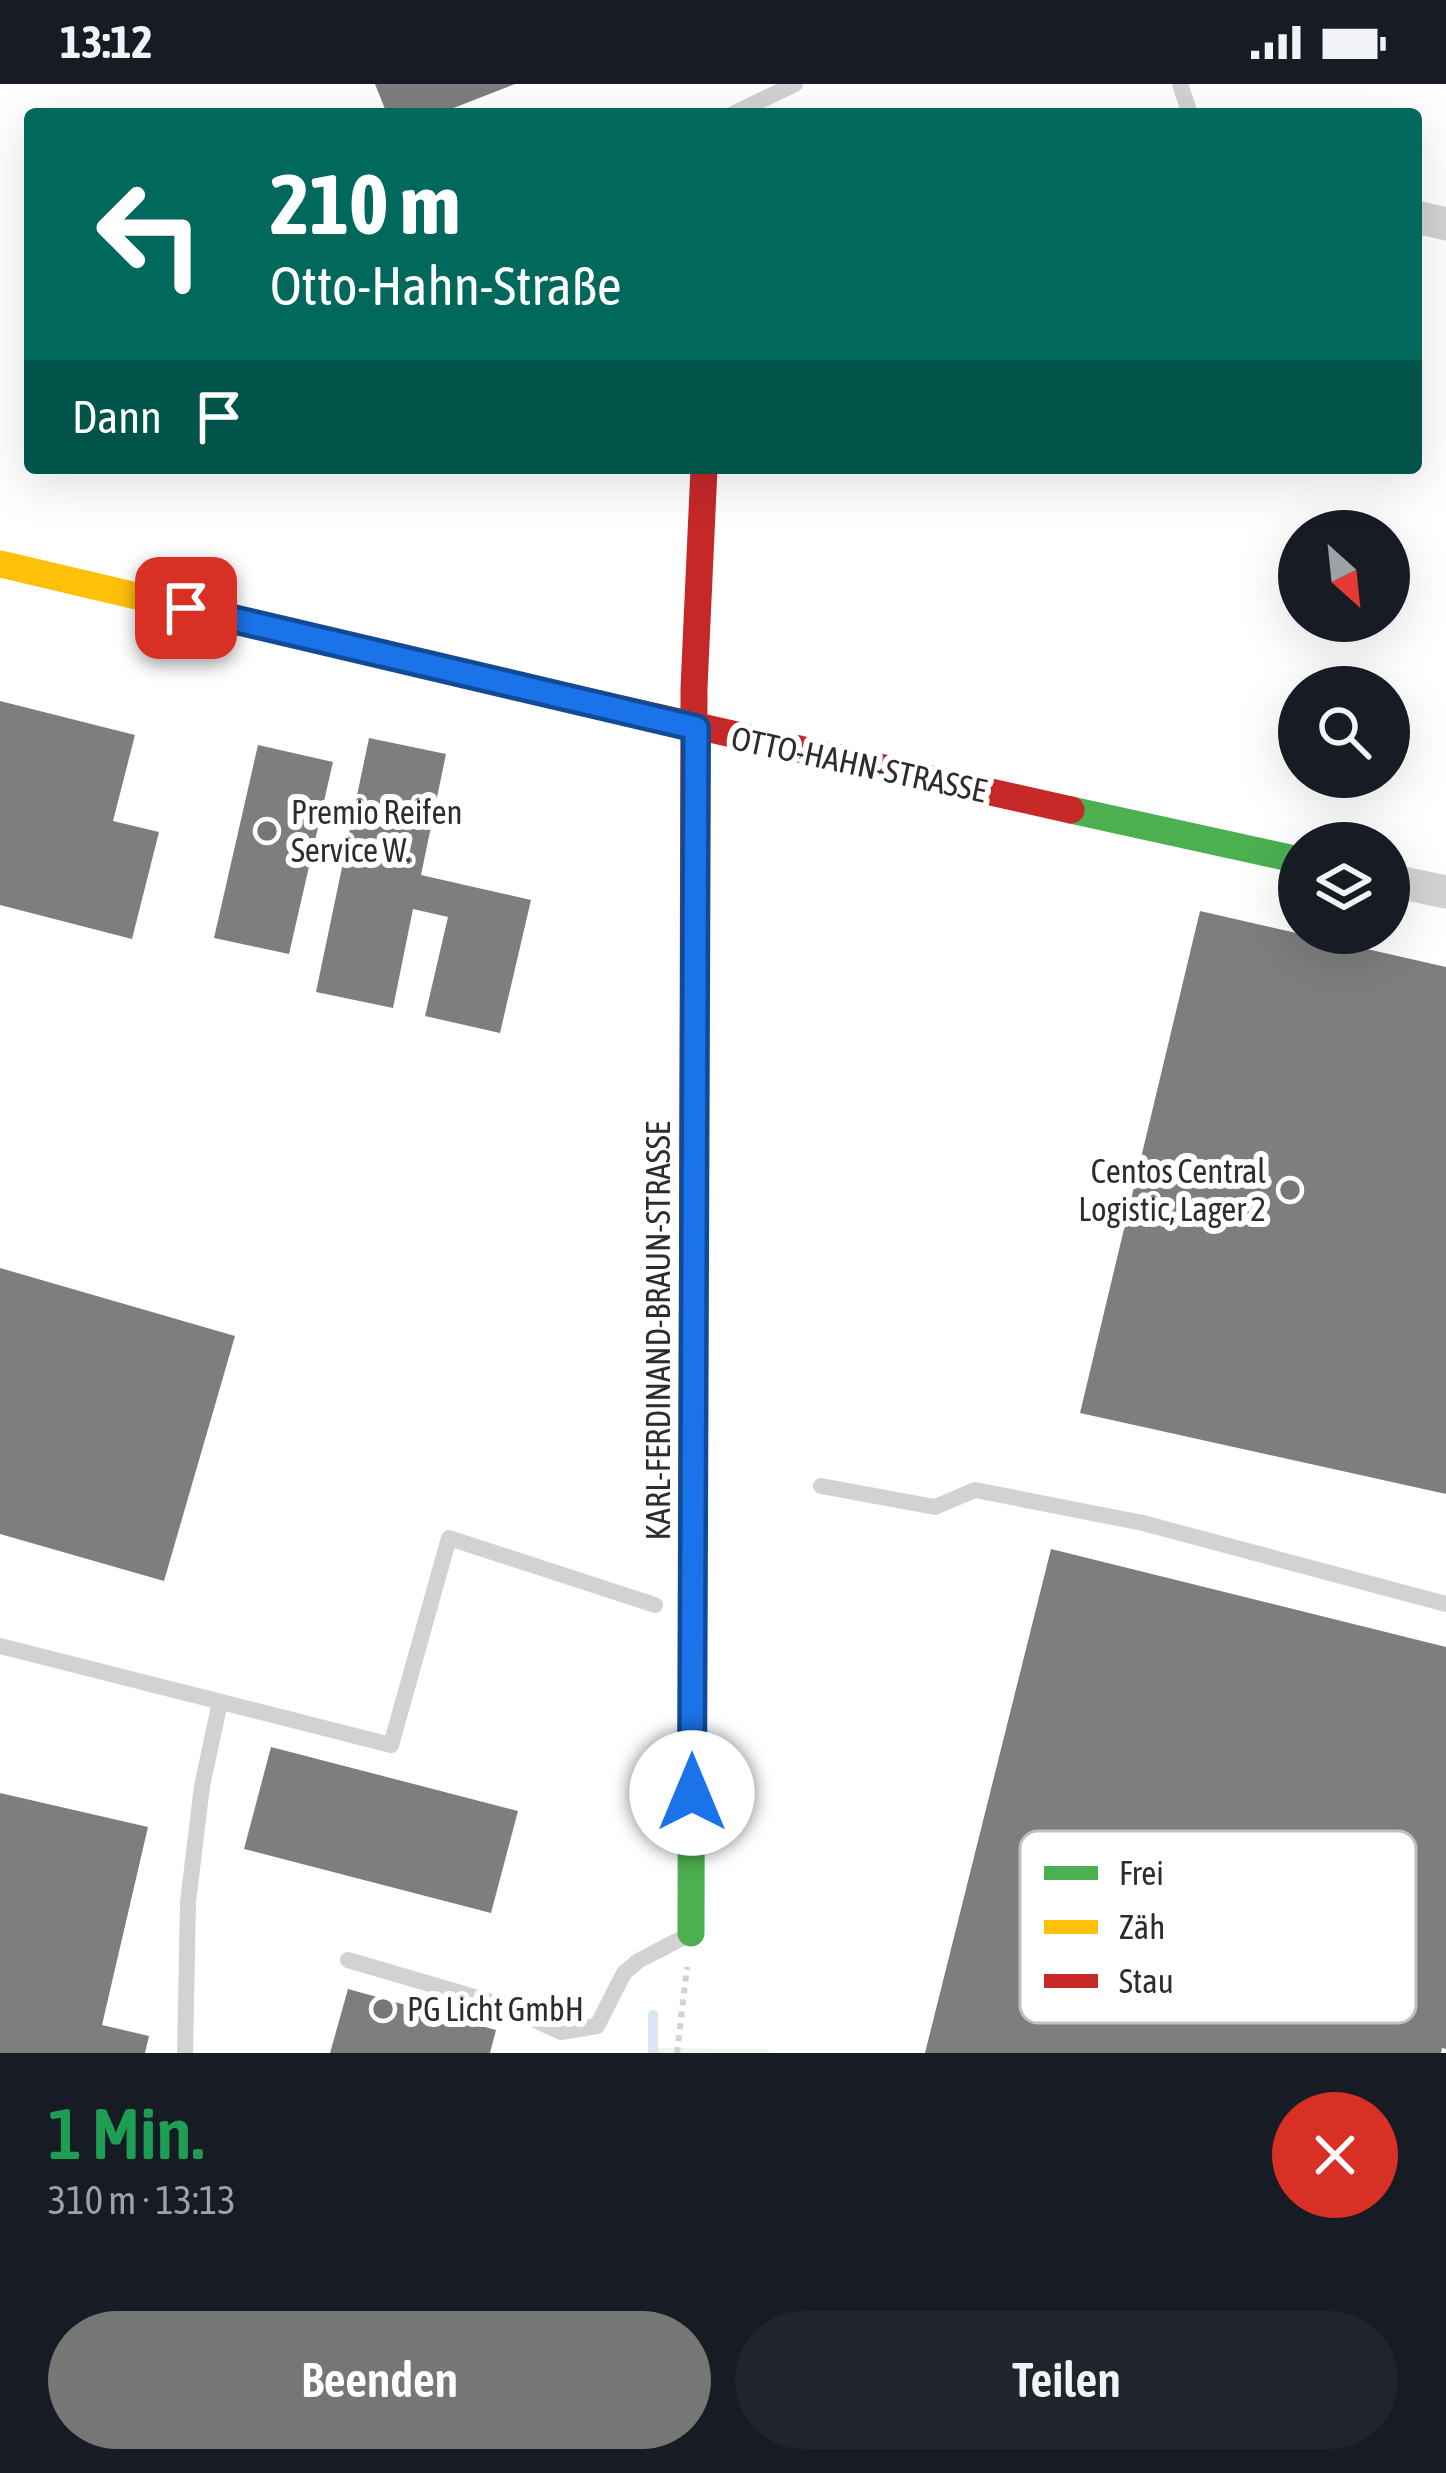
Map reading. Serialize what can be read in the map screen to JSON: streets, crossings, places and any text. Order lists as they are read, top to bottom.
{
  "streets": {
    "street": ["OTTO-HAHN-STRASSE", "KARL-FERDINAND-BRAUN-STRASSE"]
  },
  "crossings": [
    ["OTTO-HAHN-STRASSE", "KARL-FERDINAND-BRAUN-STRASSE"]
  ],
  "places": ["Premio Reifen Service W.", "Centos Central Logistic, Lager 2", "PG Licht GmbH"],
  "legend": ["Frei", "Zäh", "Stau"],
  "north": "bottom right",
  "page": {
    "status": "13:12",
    "turn": ["210 m", "Otto-Hahn-Straße"],
    "then": "Dann",
    "heading": ["1 Min.", "310 m · 13:13"],
    "buttons": ["Beenden", "Teilen"]
  }
}
